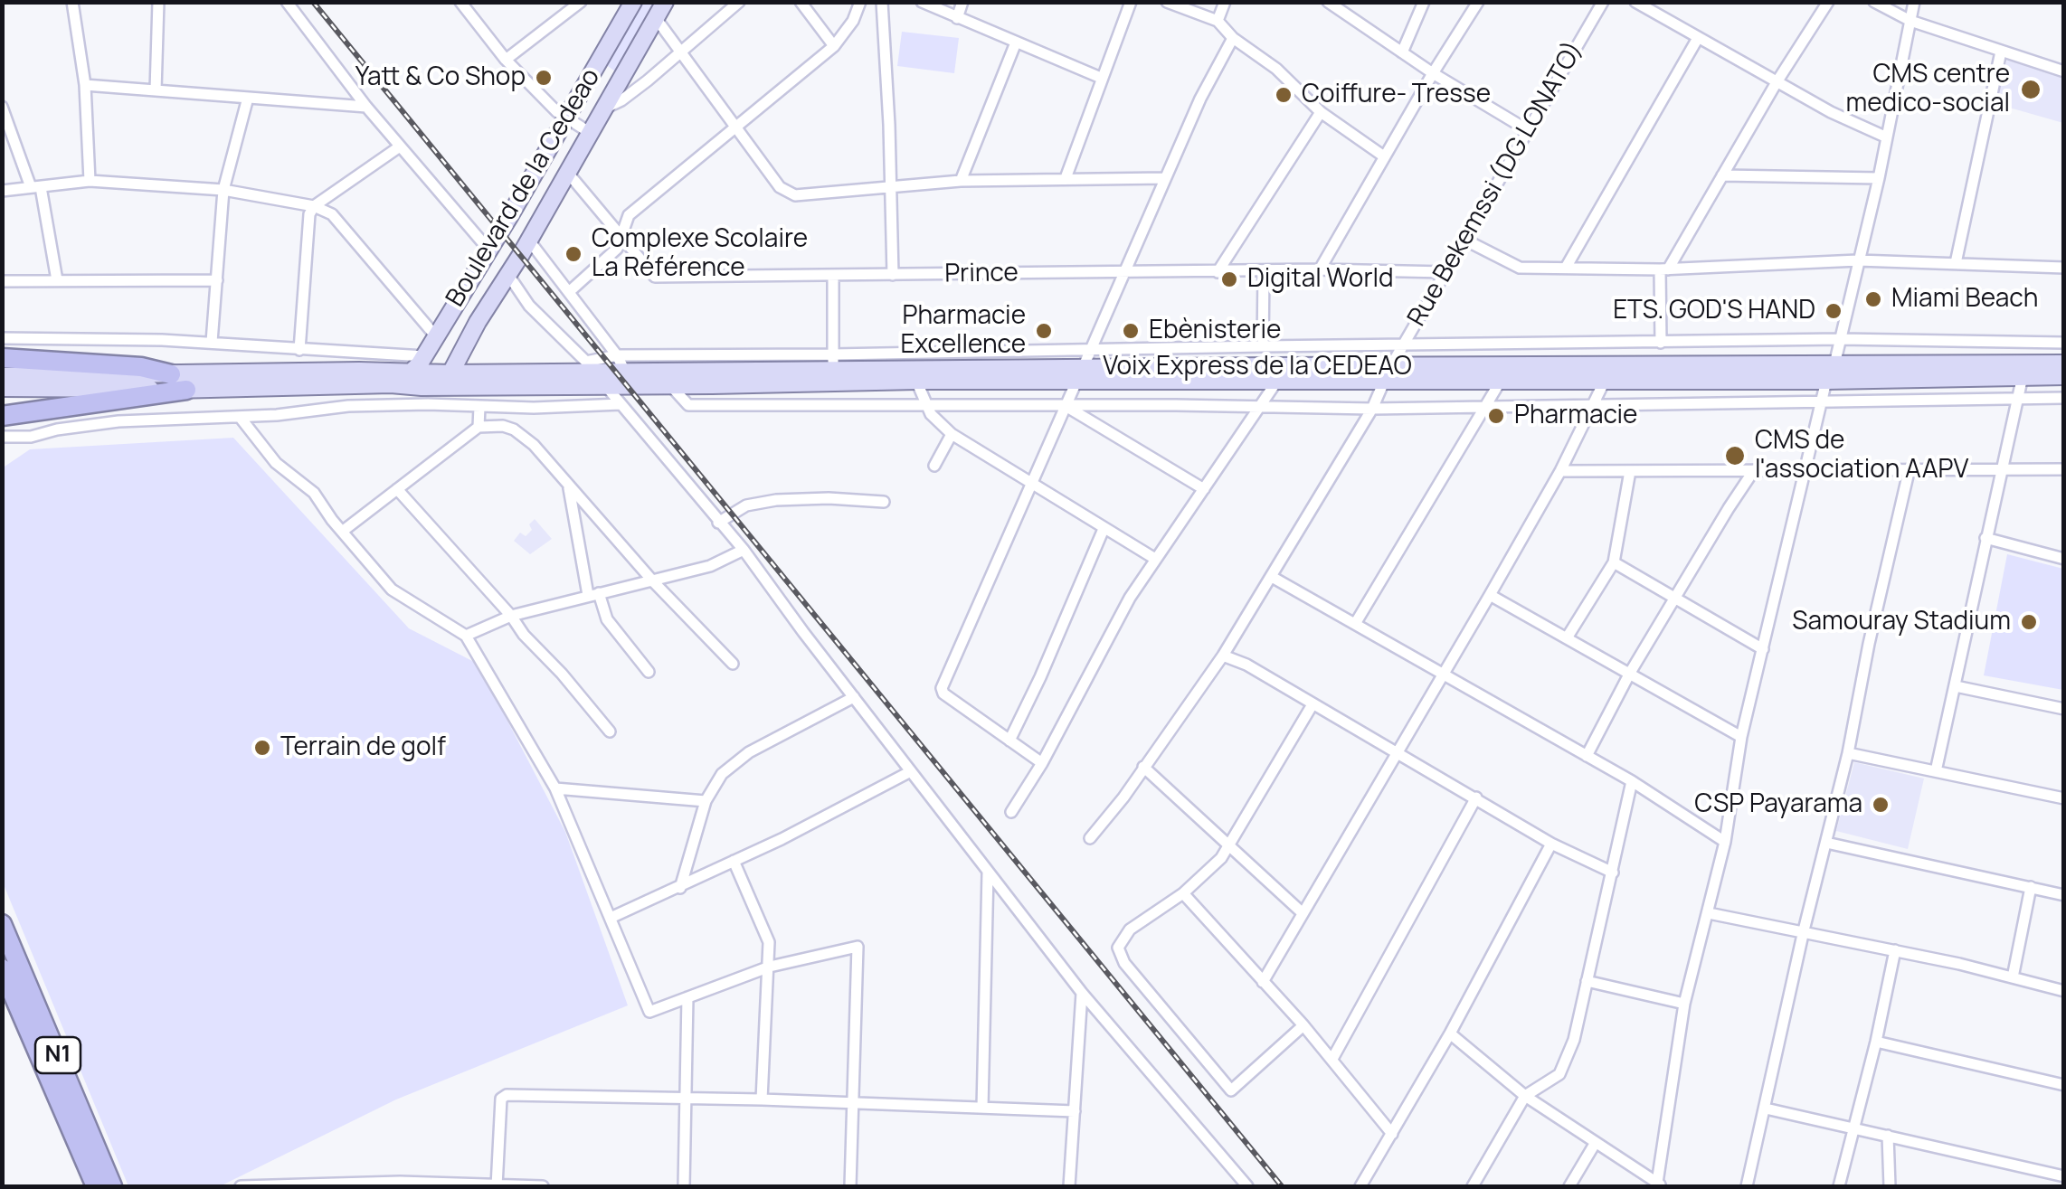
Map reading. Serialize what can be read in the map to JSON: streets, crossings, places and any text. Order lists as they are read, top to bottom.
{
  "streets": {
    "highway": ["N1"],
    "main road": ["Boulevard de la Cedeao", "Voix Express de la CEDEAO"],
    "street": ["Rue Bekemssi (DG LONATO)", "Prince"]
  },
  "crossings": [
    ["Rue Bekemssi (DG LONATO)", "Prince"],
    ["Rue Bekemssi (DG LONATO)", "Voix Express de la CEDEAO"],
    ["Boulevard de la Cedeao", "Prince"],
    ["Boulevard de la Cedeao", "Voix Express de la CEDEAO"]
  ],
  "places": [
    "Yatt & Co Shop",
    "CMS centre medico-social",
    "Coiffure- Tresse",
    "Complexe Scolaire La Référence",
    "Digital World",
    "Miami Beach",
    "ETS. GOD'S HAND",
    "Pharmacie Excellence",
    "Ebènisterie",
    "Pharmacie",
    "CMS de l'association AAPV",
    "Samouray Stadium",
    "Terrain de golf",
    "CSP Payarama"
  ]
}
